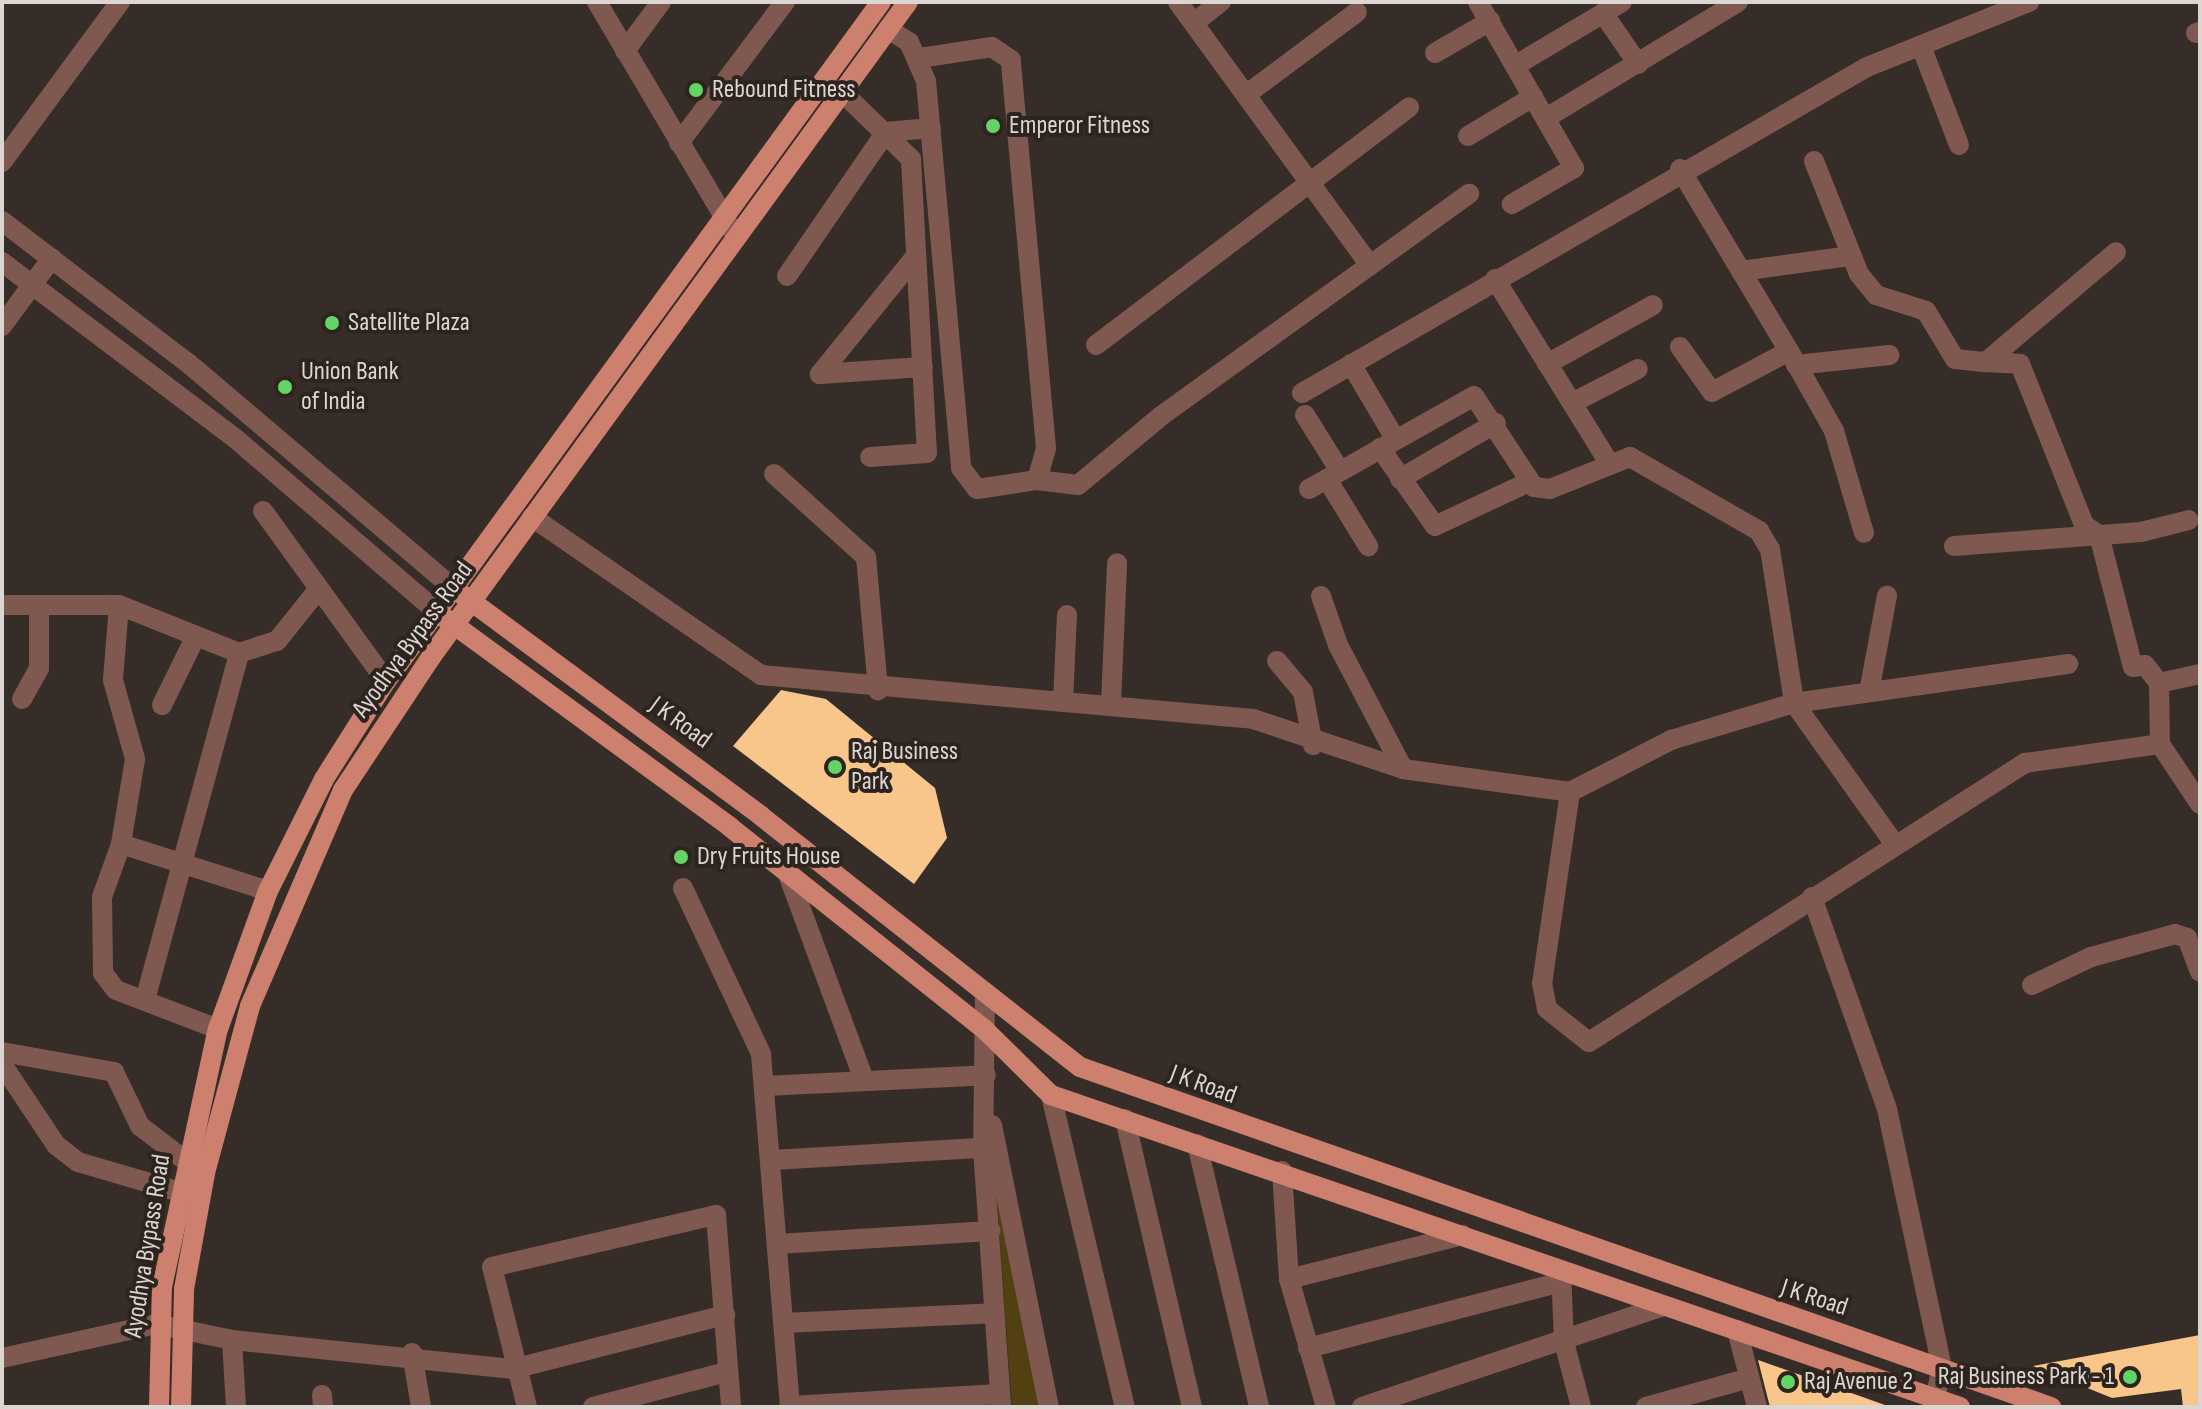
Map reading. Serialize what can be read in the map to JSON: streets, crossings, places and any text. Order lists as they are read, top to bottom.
{
  "streets": {
    "main road": ["Ayodhya Bypass Road", "J K Road"]
  },
  "crossings": [
    ["Ayodhya Bypass Road", "J K Road"]
  ],
  "places": [
    "Rebound Fitness",
    "Emperor Fitness",
    "Satellite Plaza",
    "Union Bank of India",
    "Raj Business Park",
    "Dry Fruits House",
    "Raj Business Park - 1",
    "Raj Avenue 2"
  ]
}
